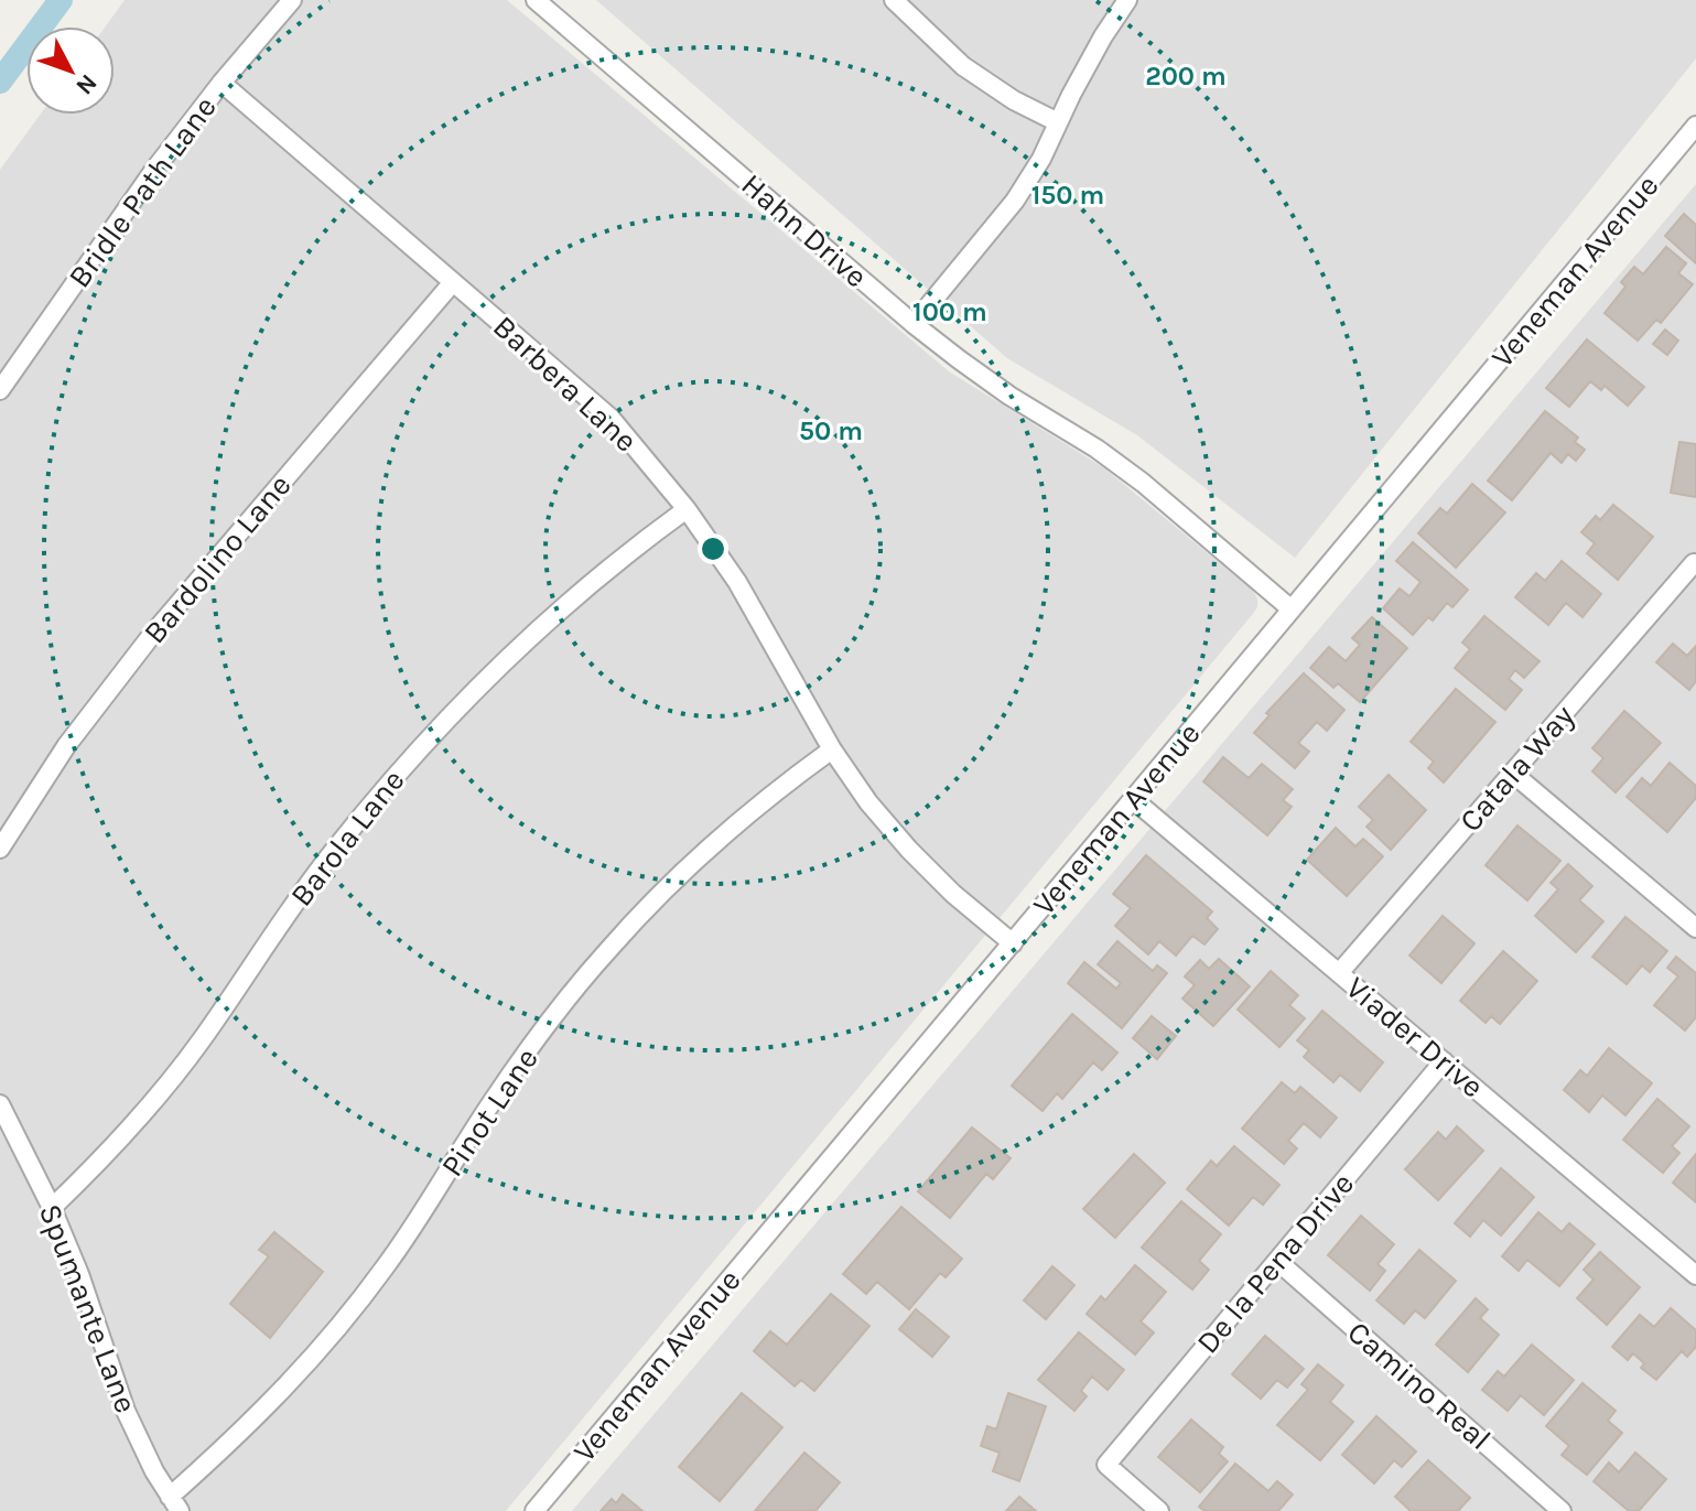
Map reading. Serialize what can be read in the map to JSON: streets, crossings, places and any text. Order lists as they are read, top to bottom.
{
  "streets": {
    "street": [
      "Bridle Path Lane",
      "Hahn Drive",
      "Veneman Avenue",
      "Barbera Lane",
      "Bardolino Lane",
      "Catala Way",
      "Barola Lane",
      "Viader Drive",
      "Pinot Lane",
      "De la Pena Drive",
      "Spumante Lane",
      "Camino Real"
    ]
  },
  "crossings": [
    ["Bridle Path Lane", "Barbera Lane"],
    ["Hahn Drive", "Veneman Avenue"],
    ["Veneman Avenue", "Barbera Lane"],
    ["Veneman Avenue", "Viader Drive"],
    ["Barbera Lane", "Bardolino Lane"],
    ["Barbera Lane", "Barola Lane"],
    ["Barbera Lane", "Pinot Lane"],
    ["Catala Way", "Viader Drive"],
    ["Barola Lane", "Spumante Lane"],
    ["Viader Drive", "De la Pena Drive"],
    ["Pinot Lane", "Spumante Lane"],
    ["De la Pena Drive", "Camino Real"]
  ],
  "north": "bottom right",
  "rings": [
    "200 m",
    "150 m",
    "100 m",
    "50 m"
  ]
}
